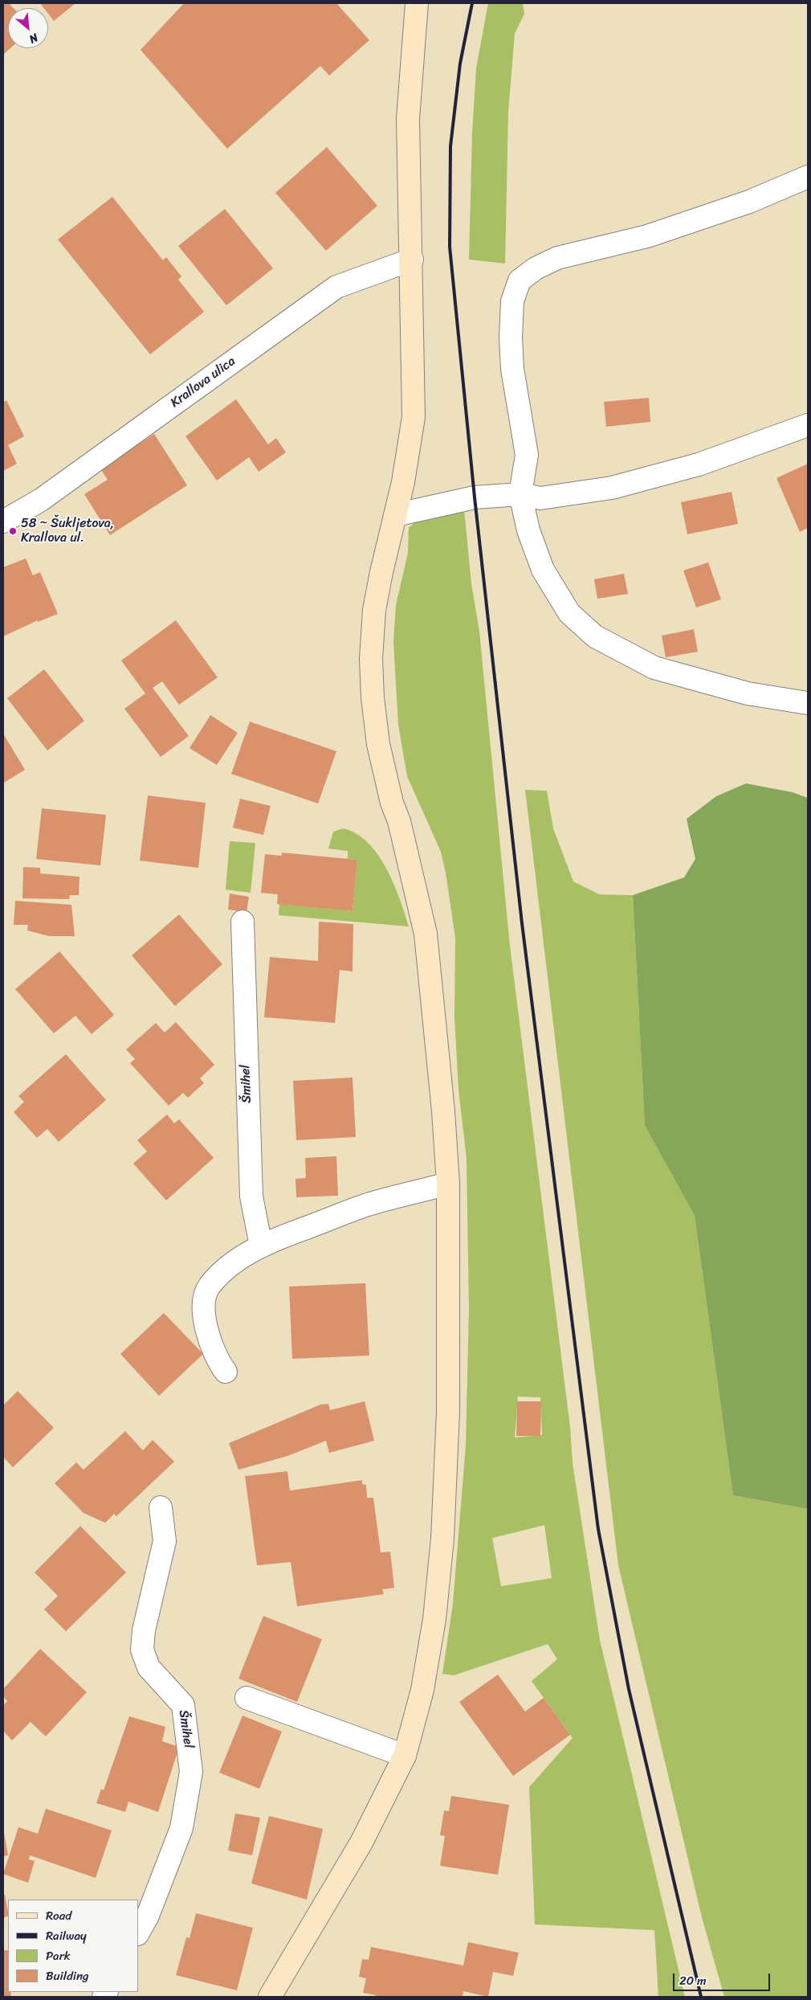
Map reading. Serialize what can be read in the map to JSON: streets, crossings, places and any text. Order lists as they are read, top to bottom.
{
  "streets": {
    "street": ["Krallova ulica", "Šmihel"]
  },
  "places": ["58 ~ Šukljetova, Krallova ul."],
  "legend": [
    "Road",
    "Railway",
    "Park",
    "Building"
  ],
  "scale_bar": "20 m",
  "north": "bottom right"
}
